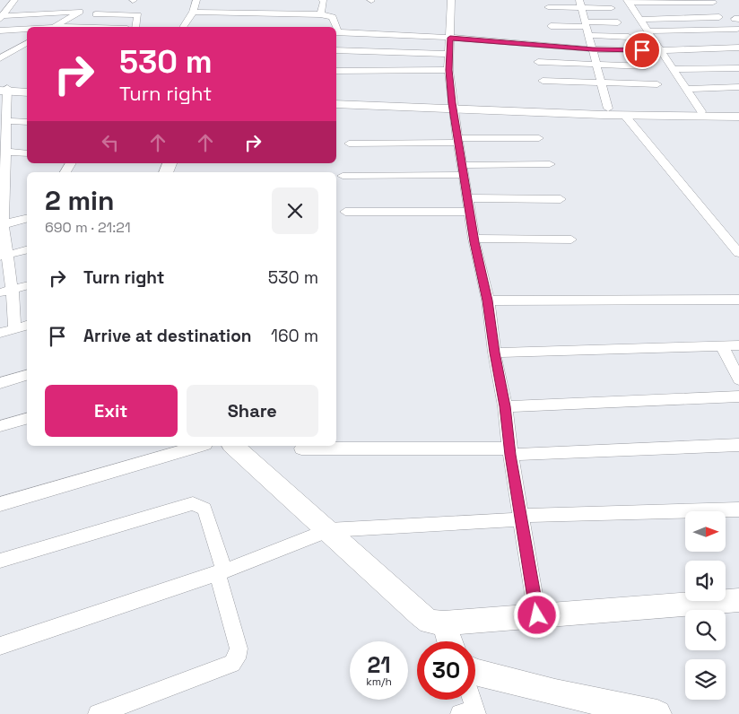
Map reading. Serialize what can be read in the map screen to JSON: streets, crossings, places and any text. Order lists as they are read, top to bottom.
{
  "north": "right",
  "page": {
    "turn": ["530 m", "Turn right"],
    "heading": ["2 min", "690 m · 21:21"],
    "list": [
      {
        "name": "Turn right",
        "value": "530 m"
      },
      {
        "name": "Arrive at destination",
        "value": "160 m"
      }
    ],
    "buttons": ["Exit", "Share"],
    "speed": "21 km/h",
    "limit": "30"
  }
}
